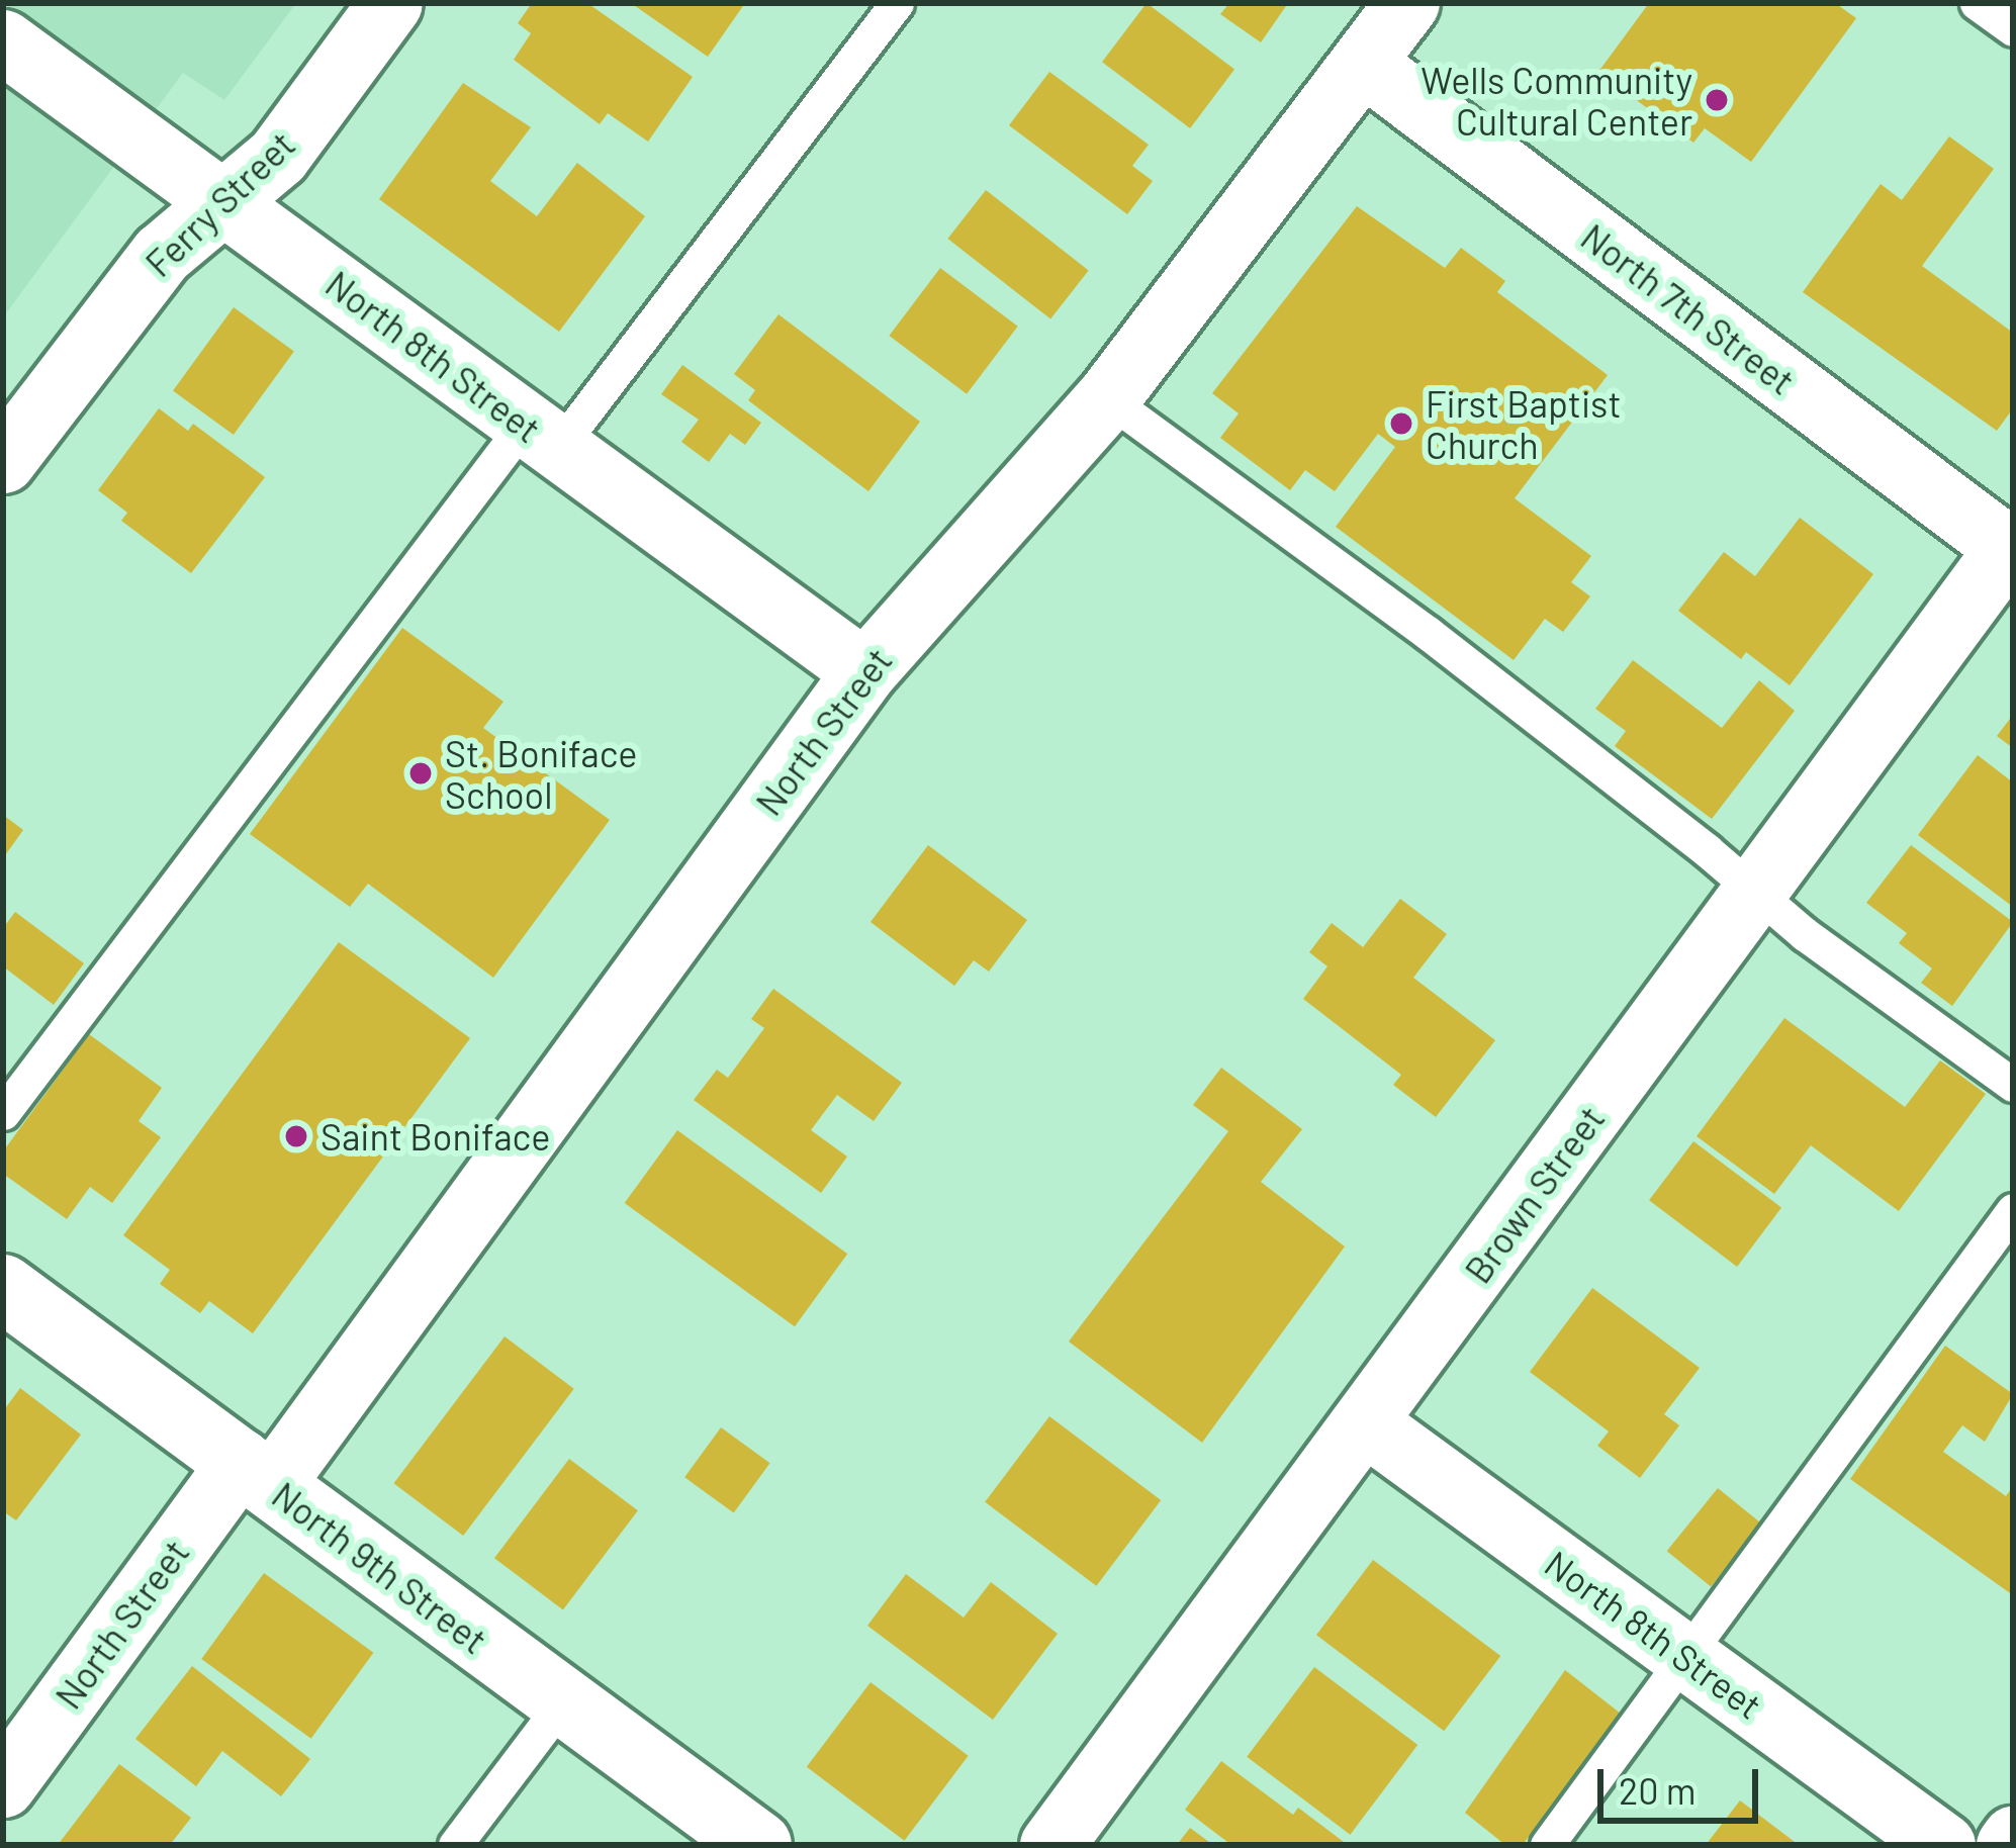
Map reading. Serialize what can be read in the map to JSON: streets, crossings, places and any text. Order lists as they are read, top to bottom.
{
  "streets": {
    "main road": ["North 9th Street"],
    "street": [
      "Ferry Street",
      "North 7th Street",
      "North 8th Street",
      "North Street",
      "Brown Street"
    ]
  },
  "crossings": [
    ["Ferry Street", "North 8th Street"],
    ["North 7th Street", "North Street"],
    ["North 7th Street", "Brown Street"],
    ["North 8th Street", "North Street"],
    ["North 8th Street", "Brown Street"],
    ["North Street", "North 9th Street"]
  ],
  "places": [
    "Wells Community Cultural Center",
    "First Baptist Church",
    "St. Boniface School",
    "Saint Boniface"
  ],
  "scale_bar": "20 m"
}
